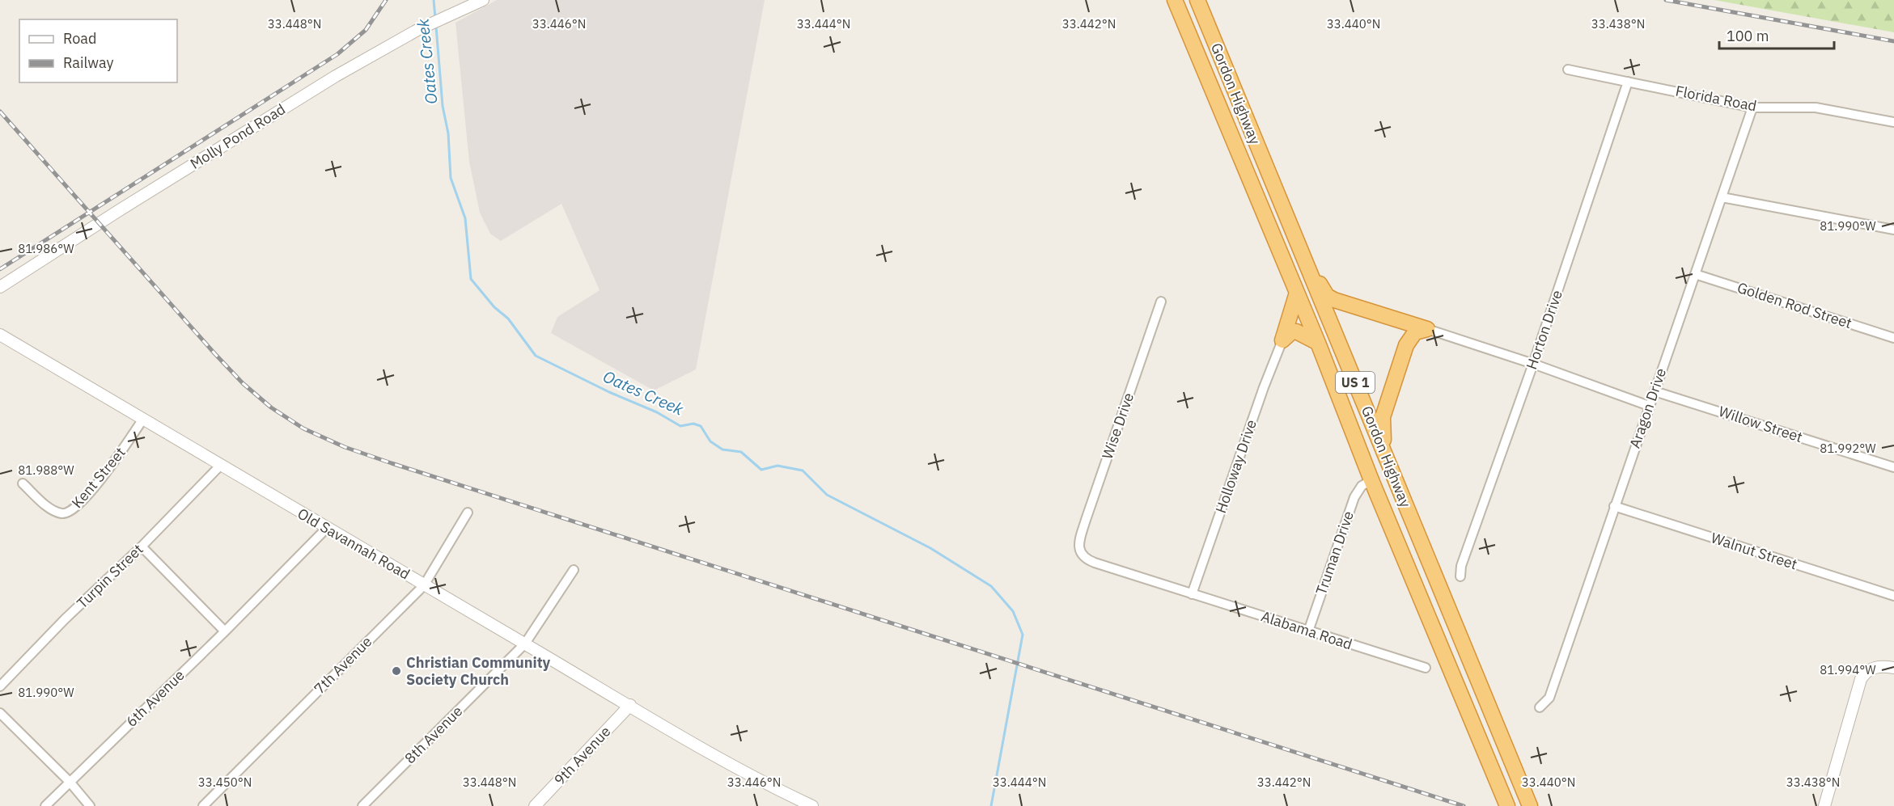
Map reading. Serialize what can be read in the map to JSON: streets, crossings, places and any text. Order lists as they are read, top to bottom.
{
  "streets": {
    "highway": ["Gordon Highway", "US 1"],
    "street": [
      "Florida Road",
      "Molly Pond Road",
      "Golden Rod Street",
      "Horton Drive",
      "Aragon Drive",
      "Willow Street",
      "Wise Drive",
      "Holloway Drive",
      "Kent Street",
      "Old Savannah Road",
      "Walnut Street",
      "Truman Drive",
      "Turpin Street",
      "Alabama Road",
      "7th Avenue",
      "6th Avenue",
      "8th Avenue",
      "9th Avenue"
    ]
  },
  "crossings": [
    ["Gordon Highway", "Truman Drive"],
    ["Florida Road", "Horton Drive"],
    ["Florida Road", "Aragon Drive"],
    ["Golden Rod Street", "Aragon Drive"],
    ["Aragon Drive", "Willow Street"],
    ["Aragon Drive", "Walnut Street"],
    ["Wise Drive", "Alabama Road"],
    ["Holloway Drive", "Alabama Road"],
    ["Kent Street", "Old Savannah Road"],
    ["Old Savannah Road", "Turpin Street"],
    ["Old Savannah Road", "7th Avenue"],
    ["Old Savannah Road", "6th Avenue"],
    ["Old Savannah Road", "8th Avenue"],
    ["Old Savannah Road", "9th Avenue"],
    ["Truman Drive", "Alabama Road"]
  ],
  "water": ["Oates Creek"],
  "places": ["Christian Community Society Church"],
  "legend": ["Road", "Railway"],
  "scale_bar": "100 m",
  "coordinates": [
    "33.448°N",
    "33.446°N",
    "33.444°N",
    "33.442°N",
    "33.440°N",
    "33.438°N",
    "81.990°W",
    "81.986°W",
    "81.992°W",
    "81.988°W",
    "81.994°W",
    "33.450°N"
  ]
}
